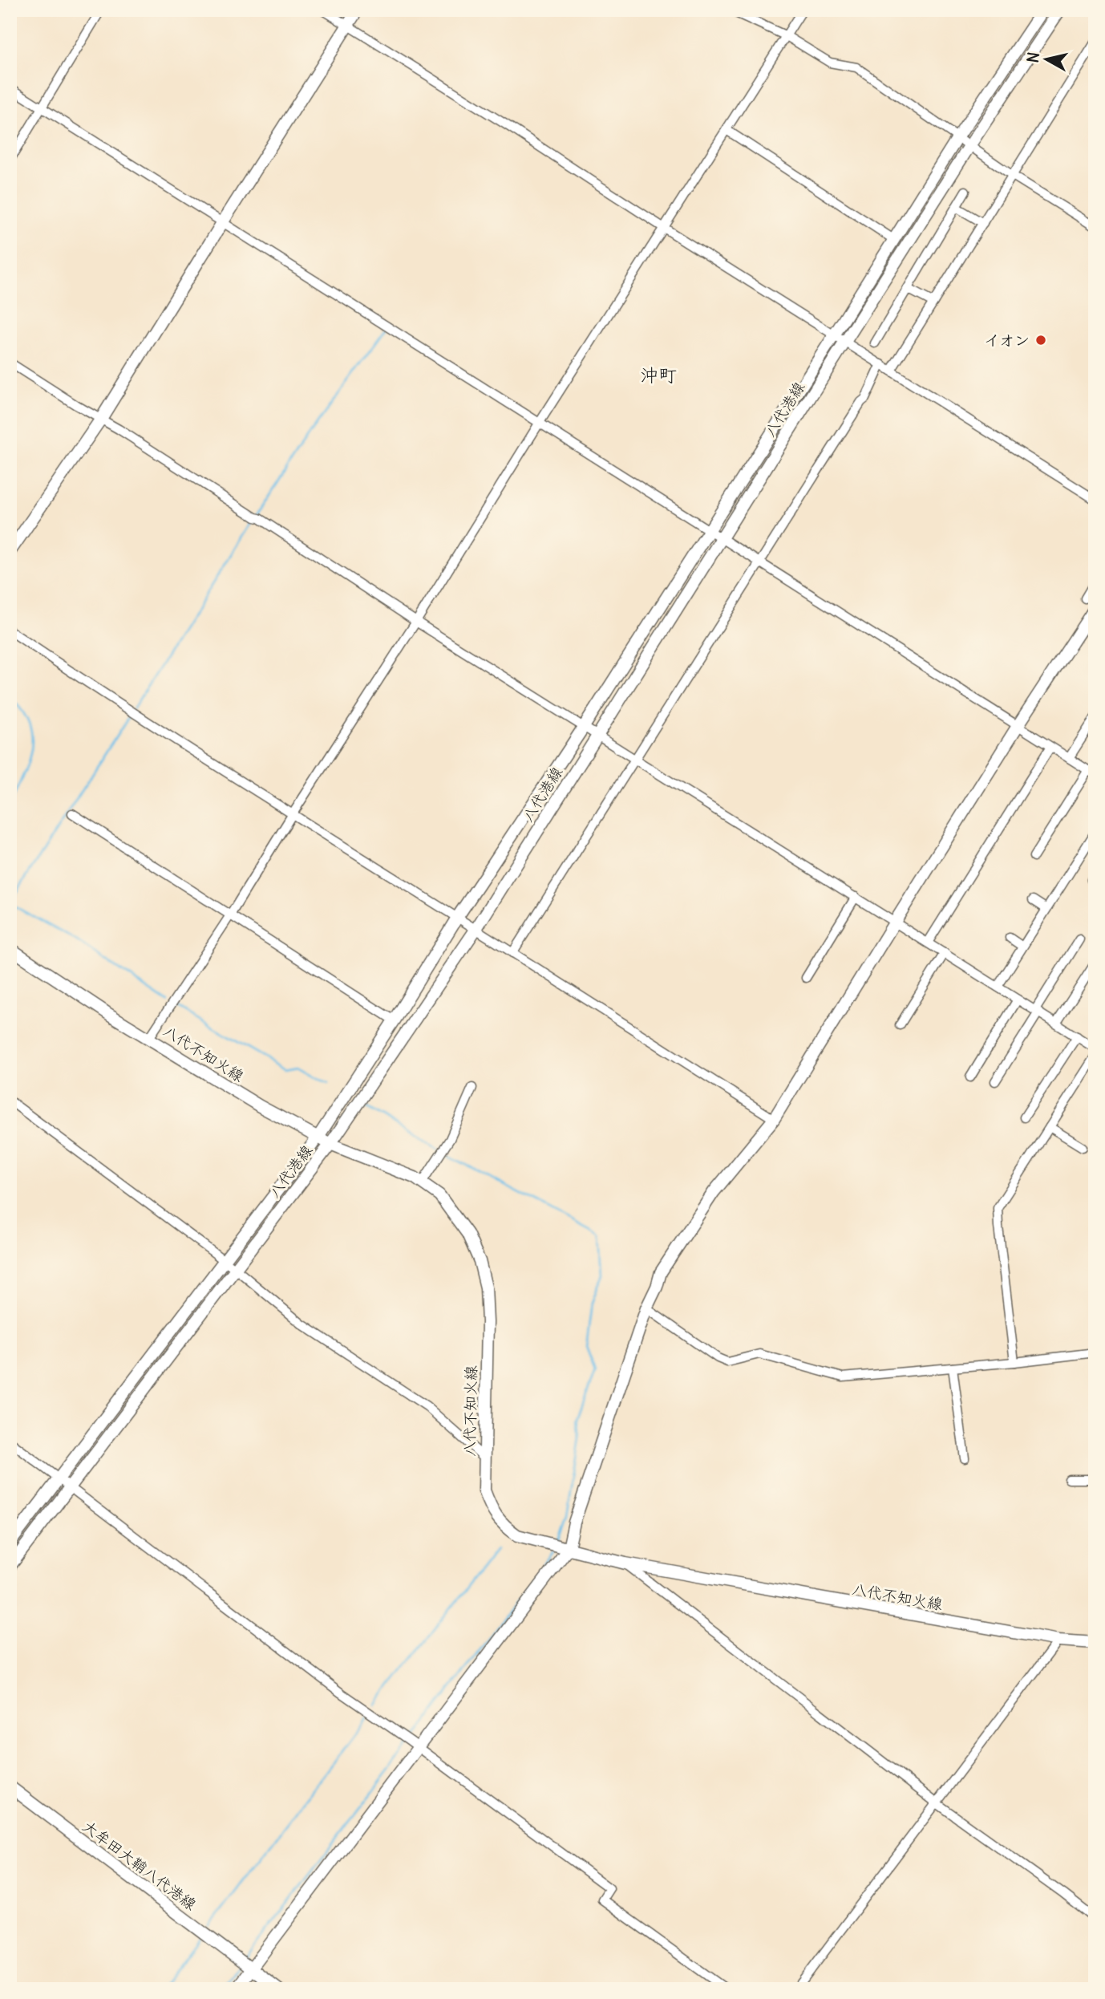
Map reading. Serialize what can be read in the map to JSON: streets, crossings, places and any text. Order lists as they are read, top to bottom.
{
  "streets": {
    "main road": ["八代港線", "八代不知火線", "大牟田大鞘八代港線"]
  },
  "crossings": [
    ["八代港線", "八代不知火線"]
  ],
  "districts": ["沖町"],
  "places": ["イオン"],
  "north": "left"
}
